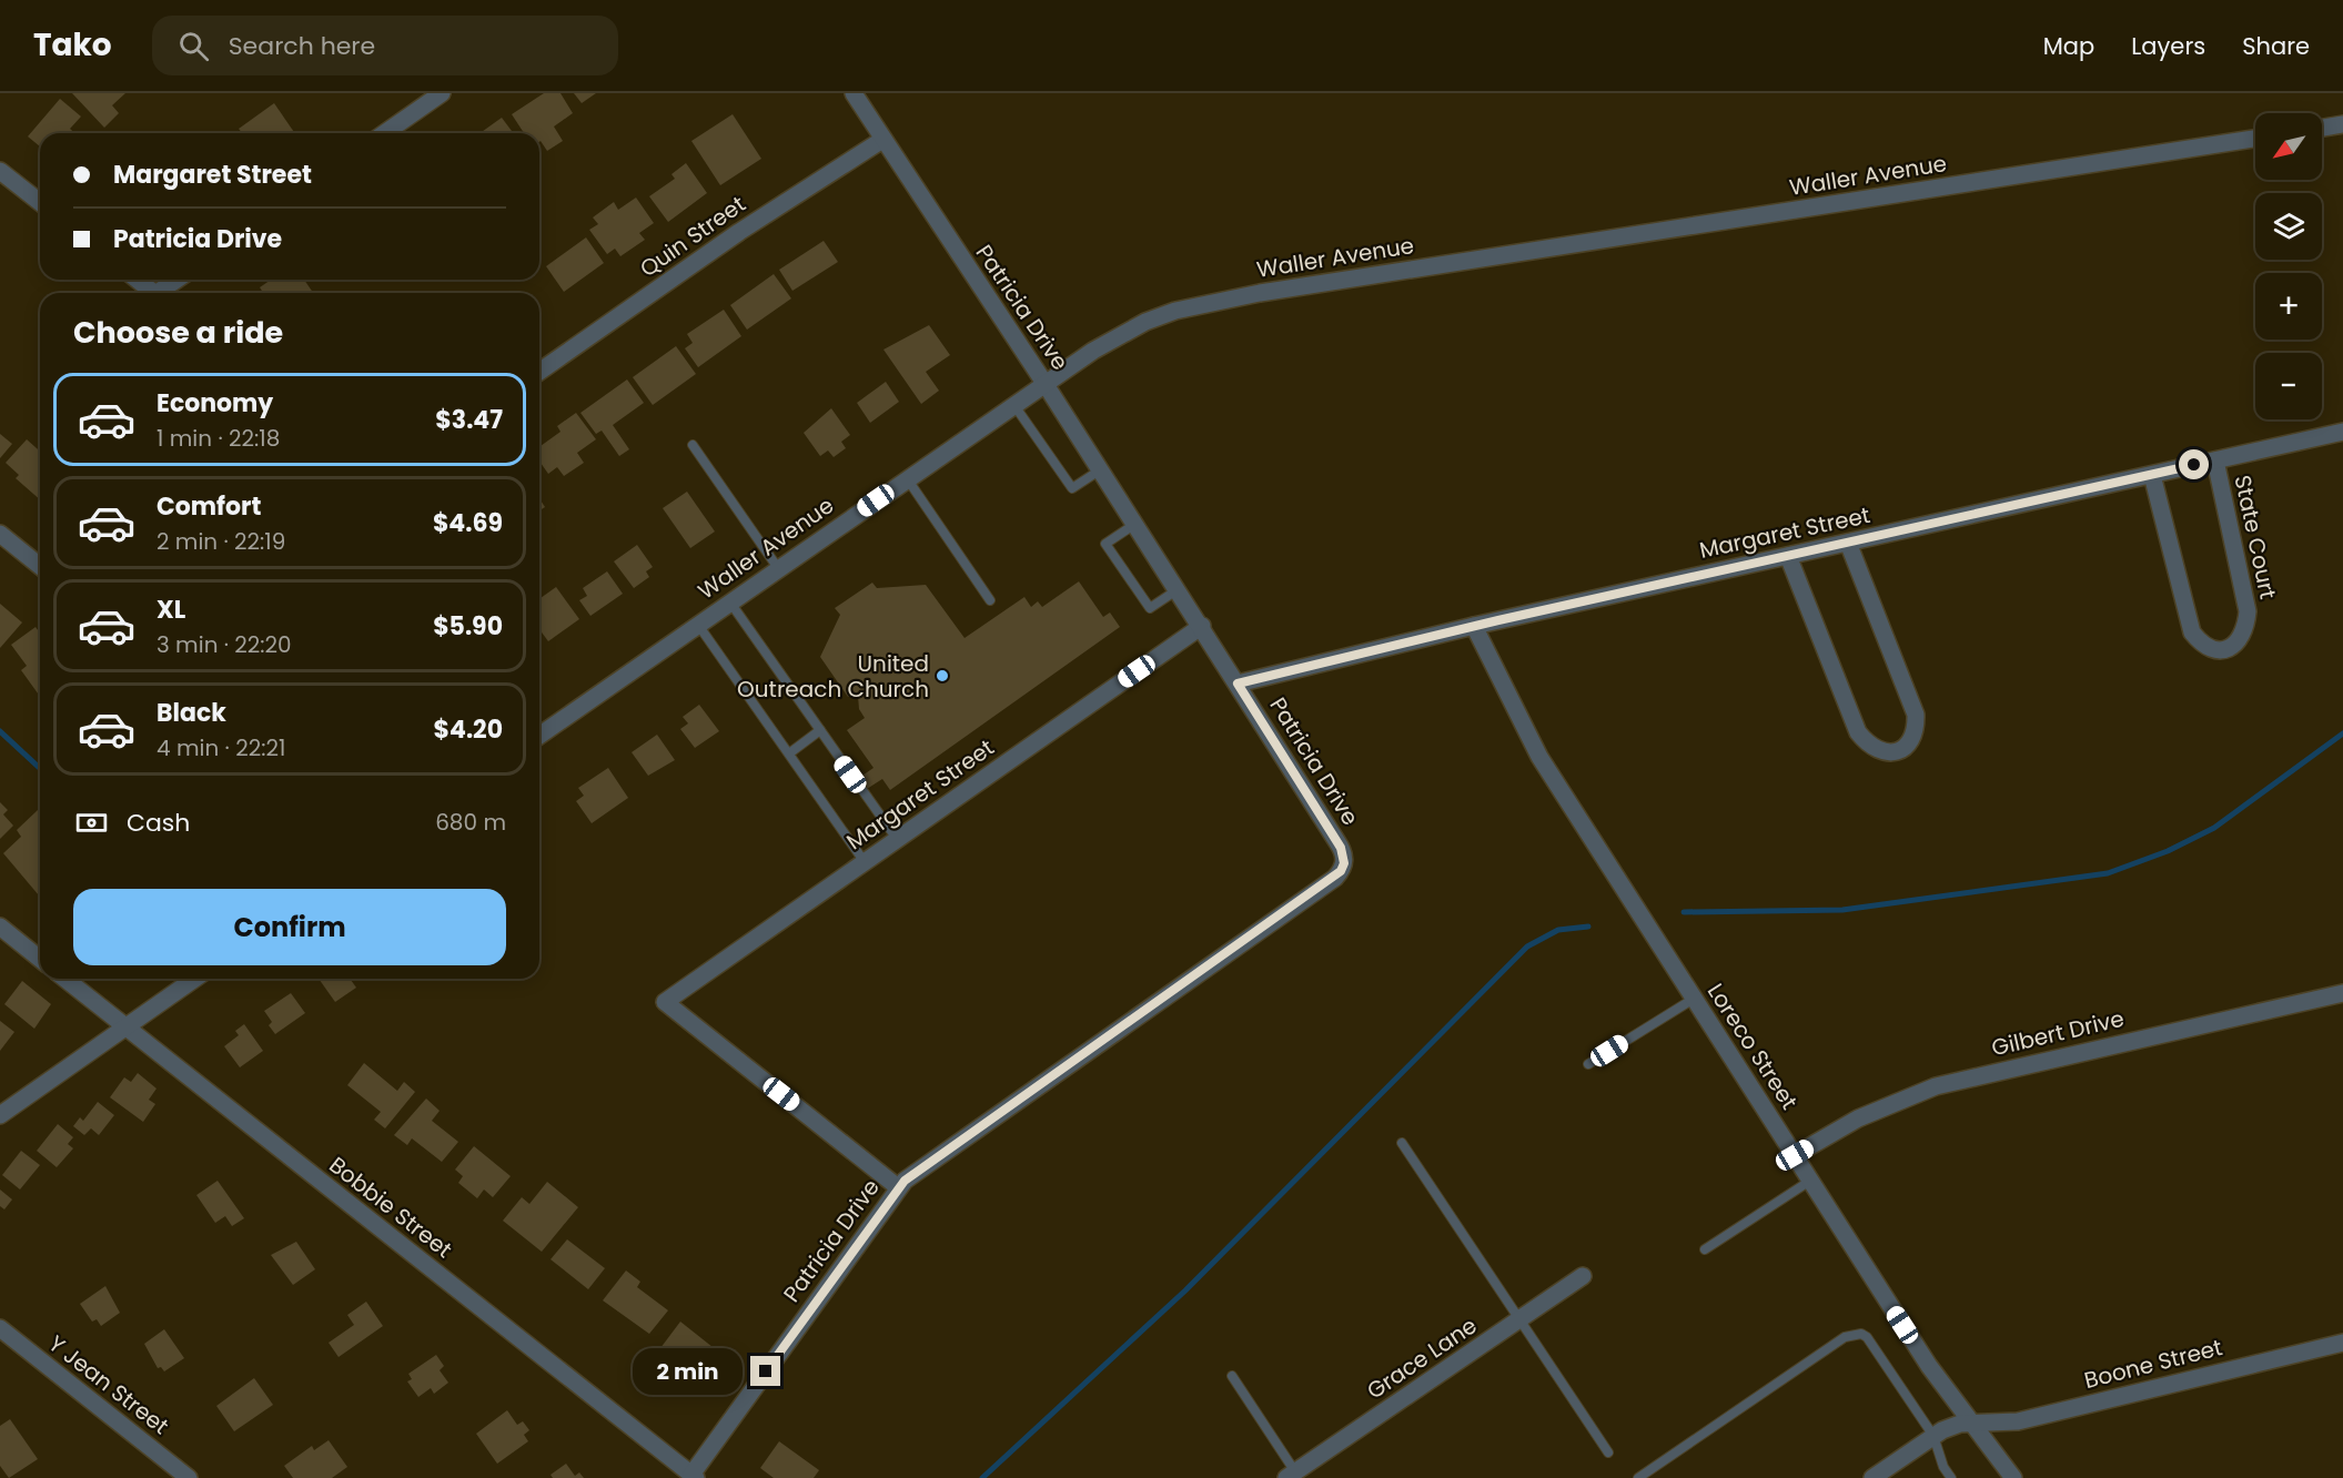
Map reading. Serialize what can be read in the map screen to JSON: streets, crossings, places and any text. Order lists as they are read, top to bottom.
{
  "streets": {
    "street": [
      "Waller Avenue",
      "Quin Street",
      "Patricia Drive",
      "Margaret Street",
      "State Court",
      "Gilbert Drive",
      "Loreco Street",
      "Bobbie Street",
      "Grace Lane",
      "Boone Street",
      "Y Jean Street"
    ]
  },
  "crossings": [
    ["Waller Avenue", "Patricia Drive"],
    ["Quin Street", "Patricia Drive"],
    ["Patricia Drive", "Margaret Street"],
    ["Patricia Drive", "Bobbie Street"],
    ["Margaret Street", "State Court"],
    ["Margaret Street", "Loreco Street"],
    ["Gilbert Drive", "Loreco Street"],
    ["Loreco Street", "Boone Street"]
  ],
  "places": ["United Outreach Church"],
  "north": "bottom left",
  "page": {
    "header": "Tako",
    "search": "Search here",
    "nav": ["Map", "Layers", "Share"],
    "map_buttons": ["+", "−"],
    "banner": ["Margaret Street", "Patricia Drive"],
    "heading": "Choose a ride",
    "list": [
      {
        "name": "Economy",
        "note": "1 min · 22:18",
        "value": "$3.47"
      },
      {
        "name": "Comfort",
        "note": "2 min · 22:19",
        "value": "$4.69"
      },
      {
        "name": "XL",
        "note": "3 min · 22:20",
        "value": "$5.90"
      },
      {
        "name": "Black",
        "note": "4 min · 22:21",
        "value": "$4.20"
      }
    ],
    "pay": ["Cash", "680 m"],
    "buttons": "Confirm",
    "bubble": "2 min"
  }
}
